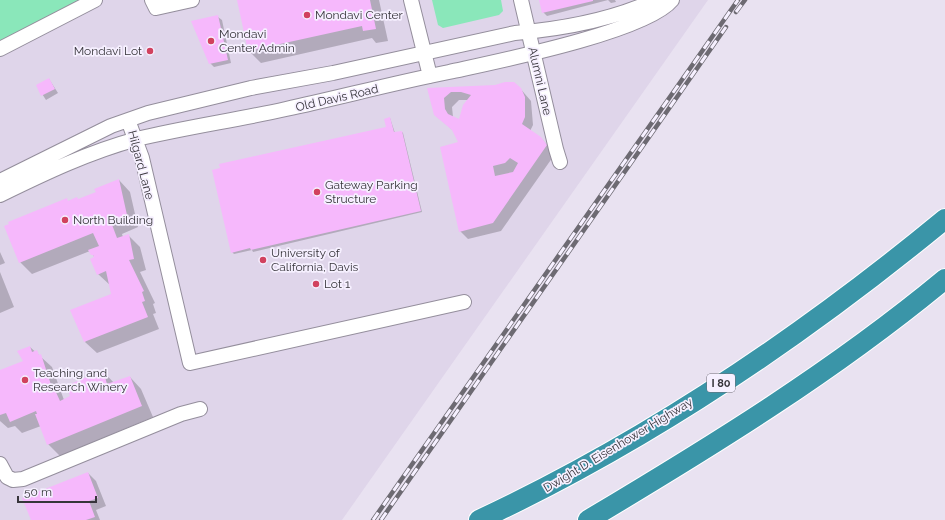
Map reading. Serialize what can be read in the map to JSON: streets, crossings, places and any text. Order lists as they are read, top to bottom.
{
  "streets": {
    "highway": ["I 80", "Dwight D. Eisenhower Highway"],
    "street": ["Alumni Lane", "Old Davis Road", "Hilgard Lane"]
  },
  "crossings": [
    ["Alumni Lane", "Old Davis Road"],
    ["Old Davis Road", "Hilgard Lane"]
  ],
  "places": [
    "Mondavi Center",
    "Mondavi Center Admin",
    "Mondavi Lot",
    "Gateway Parking Structure",
    "North Building",
    "University of California, Davis",
    "Lot 1",
    "Teaching and Research Winery"
  ],
  "scale_bar": "50 m"
}
